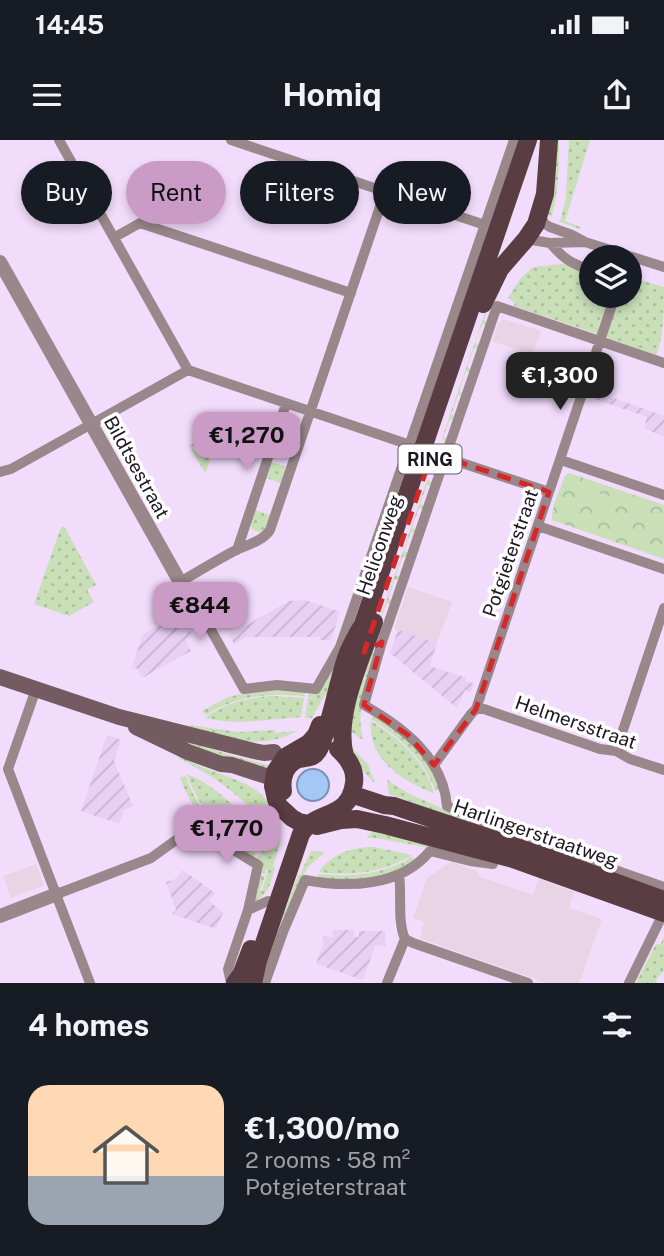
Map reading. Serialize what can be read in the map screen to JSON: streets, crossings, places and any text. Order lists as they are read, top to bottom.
{
  "streets": {
    "main road": ["RING", "Heliconweg", "Harlingerstraatweg"],
    "street": ["Bildtsestraat", "Potgieterstraat", "Helmersstraat"]
  },
  "crossings": [
    ["Bildtsestraat", "Heliconweg"],
    ["Heliconweg", "Potgieterstraat"],
    ["Heliconweg", "Harlingerstraatweg"],
    ["Potgieterstraat", "Helmersstraat"],
    ["Potgieterstraat", "Harlingerstraatweg"]
  ],
  "page": {
    "status": "14:45",
    "header": "Homiq",
    "chip": [
      "Buy",
      "Rent",
      "Filters",
      "New"
    ],
    "price": [
      "€1,300",
      "€1,270",
      "€844",
      "€1,770"
    ],
    "heading": "4 homes",
    "list": [
      {
        "name": "€1,300/mo",
        "note": "2 rooms · 58 m² · Potgieterstraat"
      }
    ]
  }
}
